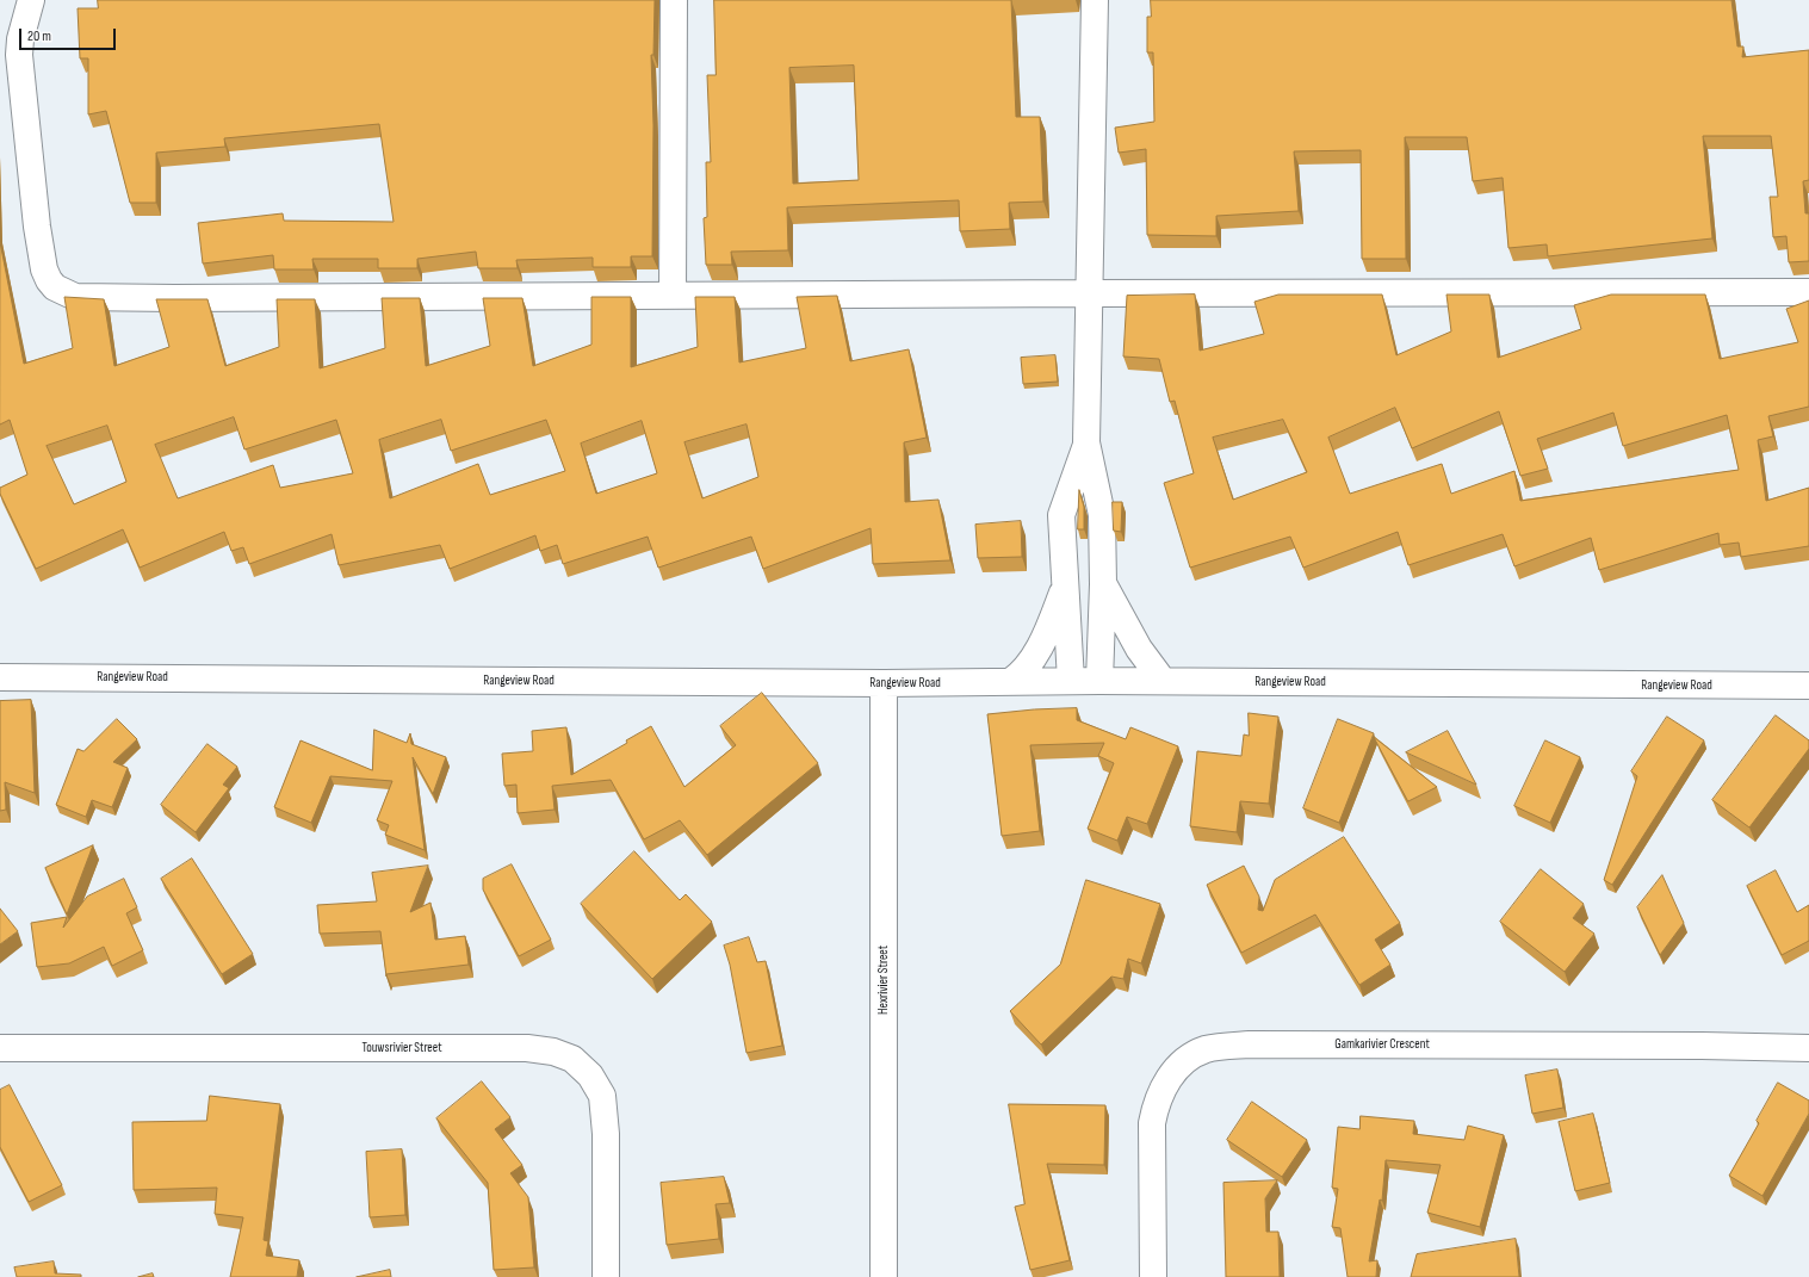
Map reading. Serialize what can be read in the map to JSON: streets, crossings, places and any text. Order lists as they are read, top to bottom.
{
  "streets": {
    "street": [
      "Rangeview Road",
      "Hexrivier Street",
      "Gamkarivier Crescent",
      "Touwsrivier Street"
    ]
  },
  "crossings": [
    ["Rangeview Road", "Hexrivier Street"]
  ],
  "scale_bar": "20 m"
}
